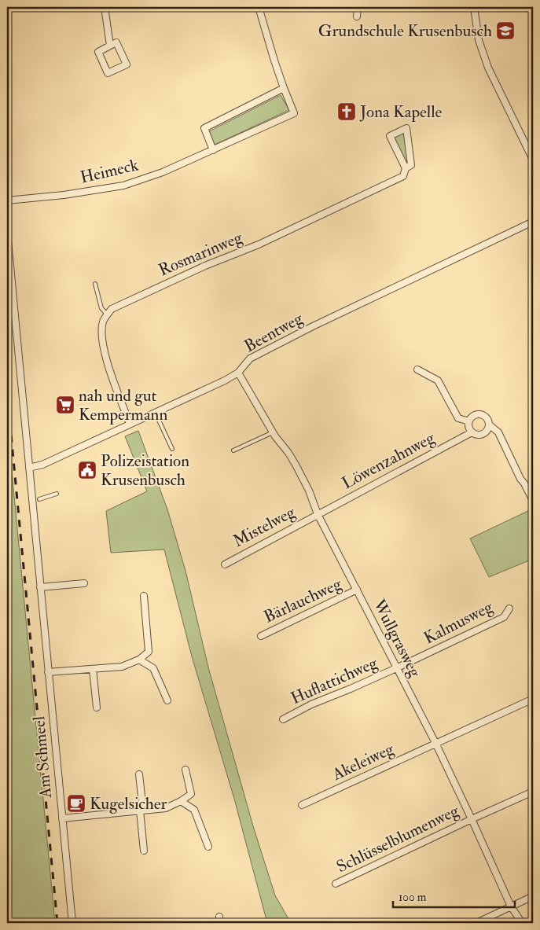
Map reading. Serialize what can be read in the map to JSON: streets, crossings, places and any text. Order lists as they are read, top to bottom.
{
  "streets": {
    "street": [
      "Heimeck",
      "Rosmarinweg",
      "Beentweg",
      "Löwenzahnweg",
      "Mistelweg",
      "Bärlauchweg",
      "Kalmusweg",
      "Wullgrasweg",
      "Huflattichweg",
      "Am Schmeel",
      "Akeleiweg",
      "Schlüsselblumenweg"
    ]
  },
  "crossings": [
    ["Beentweg", "Wullgrasweg"],
    ["Beentweg", "Am Schmeel"],
    ["Löwenzahnweg", "Mistelweg"],
    ["Löwenzahnweg", "Wullgrasweg"],
    ["Mistelweg", "Wullgrasweg"],
    ["Bärlauchweg", "Wullgrasweg"],
    ["Kalmusweg", "Wullgrasweg"],
    ["Kalmusweg", "Huflattichweg"],
    ["Wullgrasweg", "Huflattichweg"],
    ["Wullgrasweg", "Akeleiweg"],
    ["Wullgrasweg", "Schlüsselblumenweg"]
  ],
  "places": {
    "school or university": ["Grundschule Krusenbusch"],
    "church": ["Jona Kapelle"],
    "supermarket": ["nah und gut Kempermann"],
    "public building": ["Polizeistation Krusenbusch"],
    "cafe": ["Kugelsicher"]
  },
  "scale_bar": "100 m"
}
